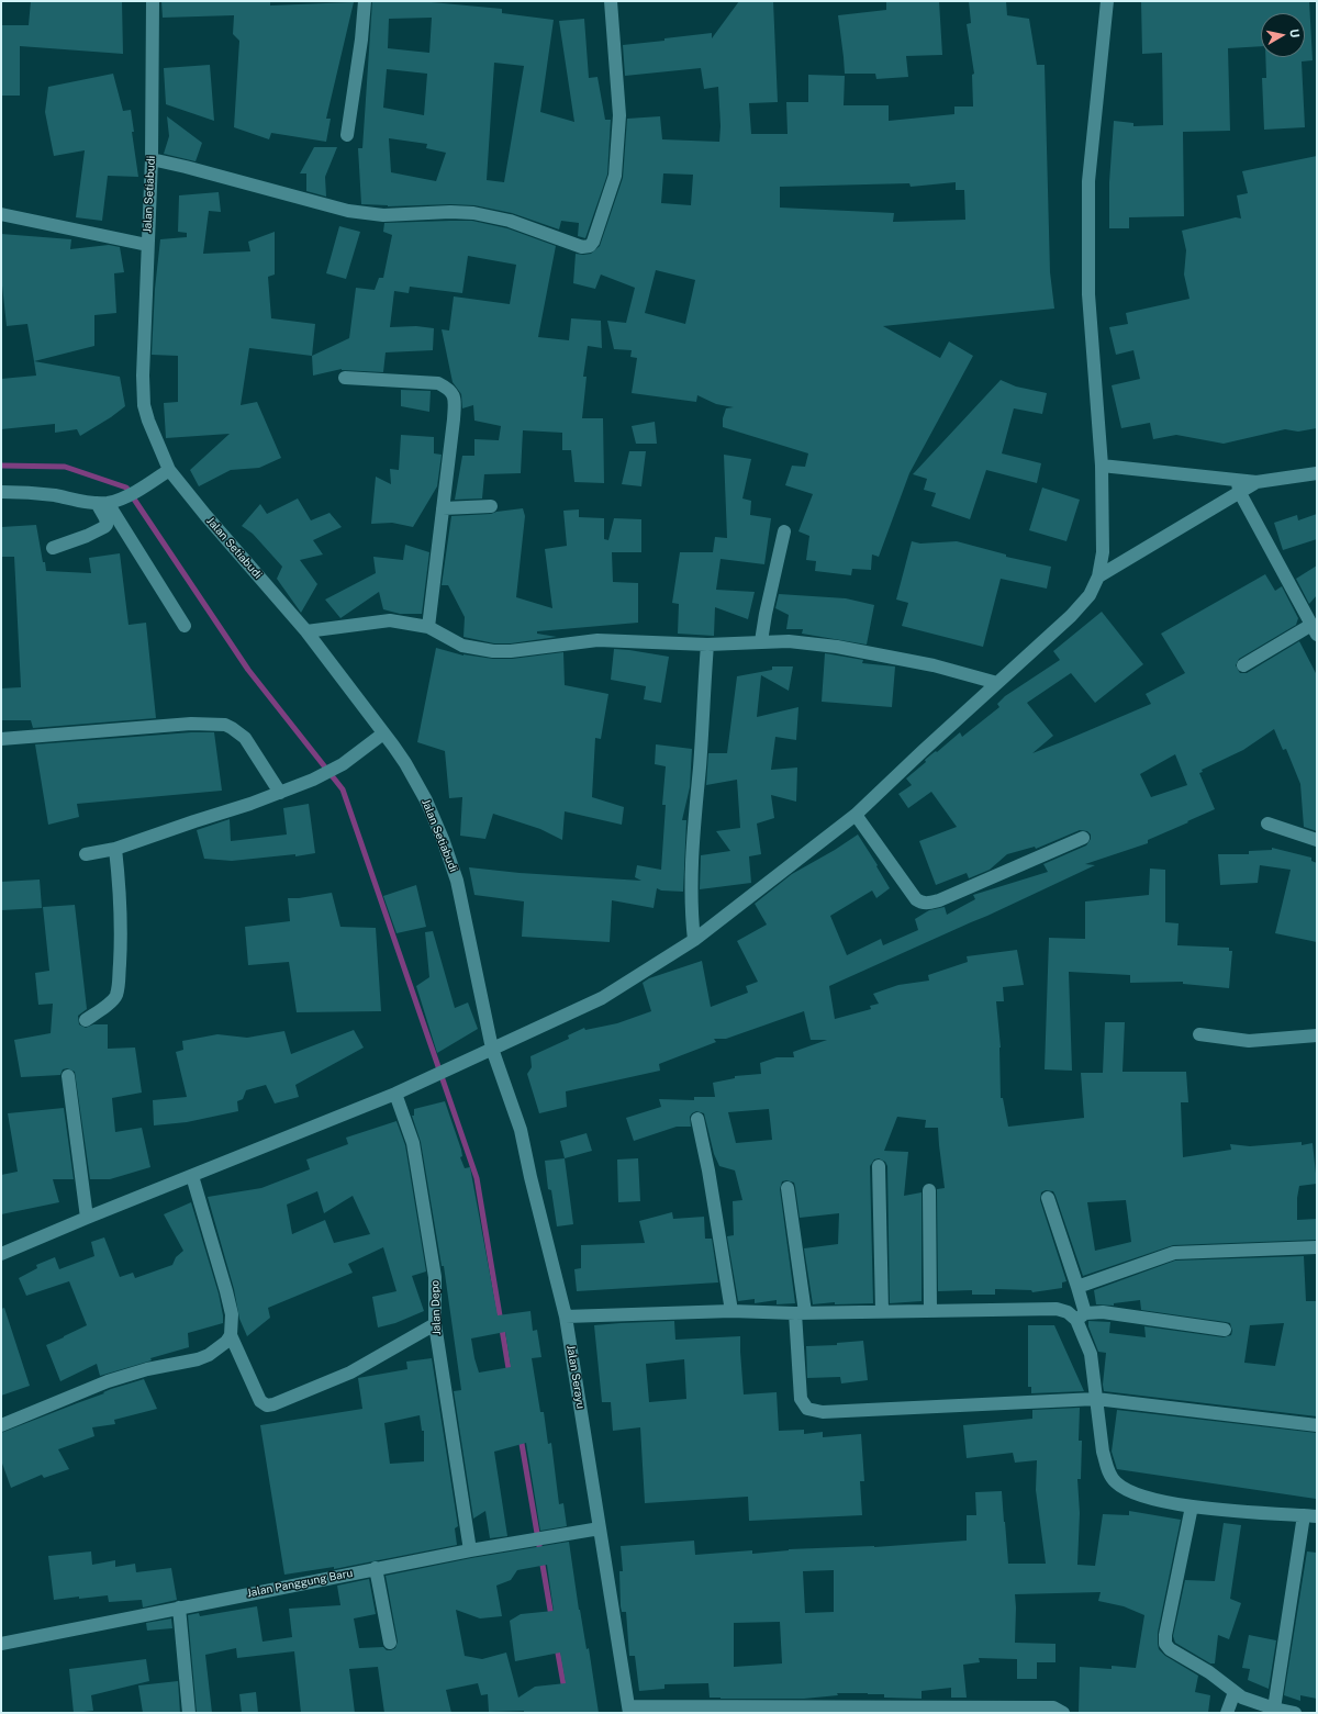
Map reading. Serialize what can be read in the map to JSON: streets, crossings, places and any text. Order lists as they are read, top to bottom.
{
  "streets": {
    "street": [
      "Jalan Setiabudi",
      "Jalan Depo",
      "Jalan Serayu",
      "Jalan Panggung Baru"
    ]
  },
  "crossings": [
    ["Jalan Setiabudi", "Jalan Serayu"],
    ["Jalan Depo", "Jalan Panggung Baru"],
    ["Jalan Serayu", "Jalan Panggung Baru"]
  ],
  "north": "right"
}
